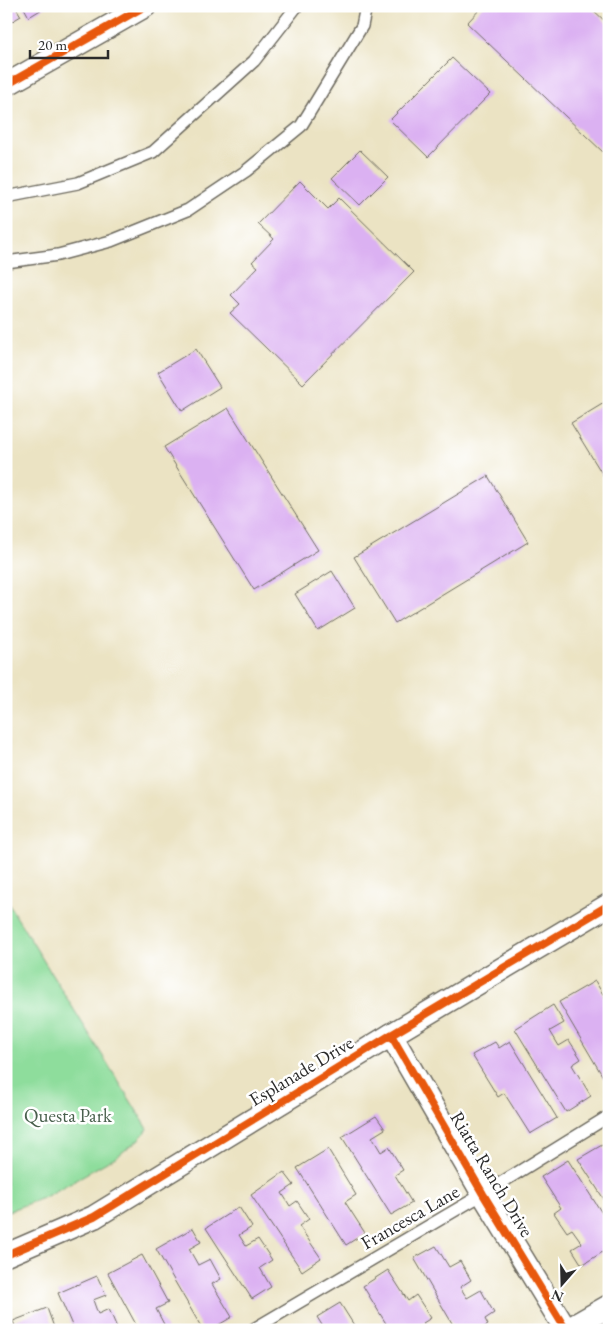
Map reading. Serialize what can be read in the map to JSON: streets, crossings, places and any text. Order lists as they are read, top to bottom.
{
  "streets": {
    "street": ["Esplanade Drive", "Riatta Ranch Drive"],
    "lane": ["Francesca Lane"]
  },
  "crossings": [
    ["Esplanade Drive", "Riatta Ranch Drive"],
    ["Riatta Ranch Drive", "Francesca Lane"]
  ],
  "parks": ["Questa Park"],
  "scale_bar": "20 m",
  "north": "bottom"
}
